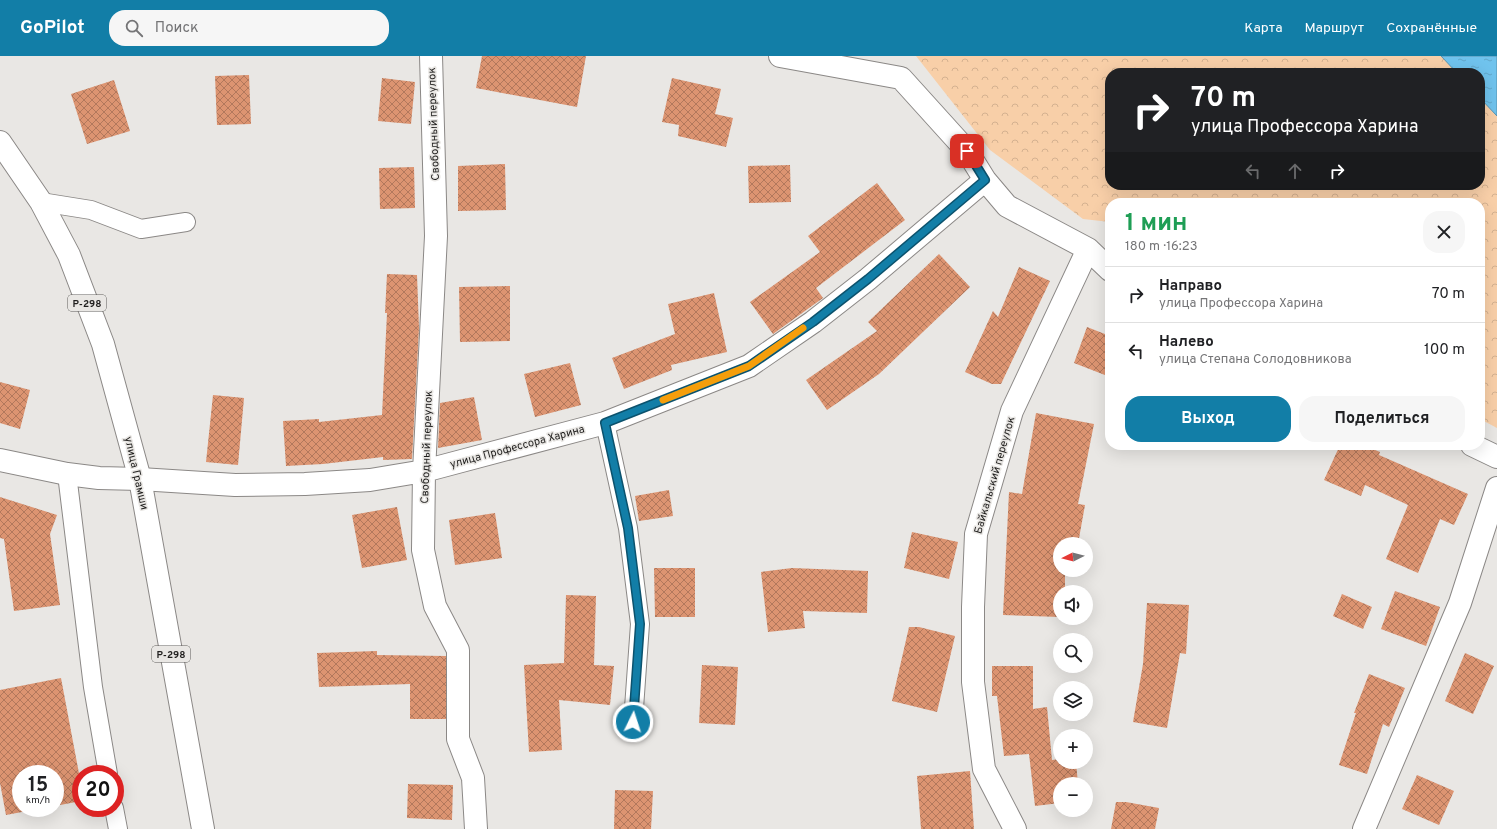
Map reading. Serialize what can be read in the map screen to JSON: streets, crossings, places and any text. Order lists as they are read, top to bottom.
{
  "streets": {
    "main road": [
      "Свободный переулок",
      "Р-298",
      "улица Профессора Харина",
      "улица Грамши",
      "Байкальский переулок"
    ]
  },
  "crossings": [
    ["Свободный переулок", "улица Профессора Харина"],
    ["улица Профессора Харина", "улица Грамши"]
  ],
  "north": "left",
  "page": {
    "header": "GoPilot",
    "search": "Поиск",
    "nav": ["Карта", "Маршрут", "Сохранённые"],
    "turn": ["70 m", "улица Профессора Харина"],
    "heading": ["1 мин", "180 m · 16:23"],
    "list": [
      {
        "name": "Направо",
        "note": "улица Профессора Харина",
        "value": "70 m"
      },
      {
        "name": "Налево",
        "note": "улица Степана Солодовникова",
        "value": "100 m"
      }
    ],
    "buttons": ["Выход", "Поделиться"],
    "map_buttons": ["+", "−"],
    "speed": "15 km/h",
    "limit": "20"
  }
}
